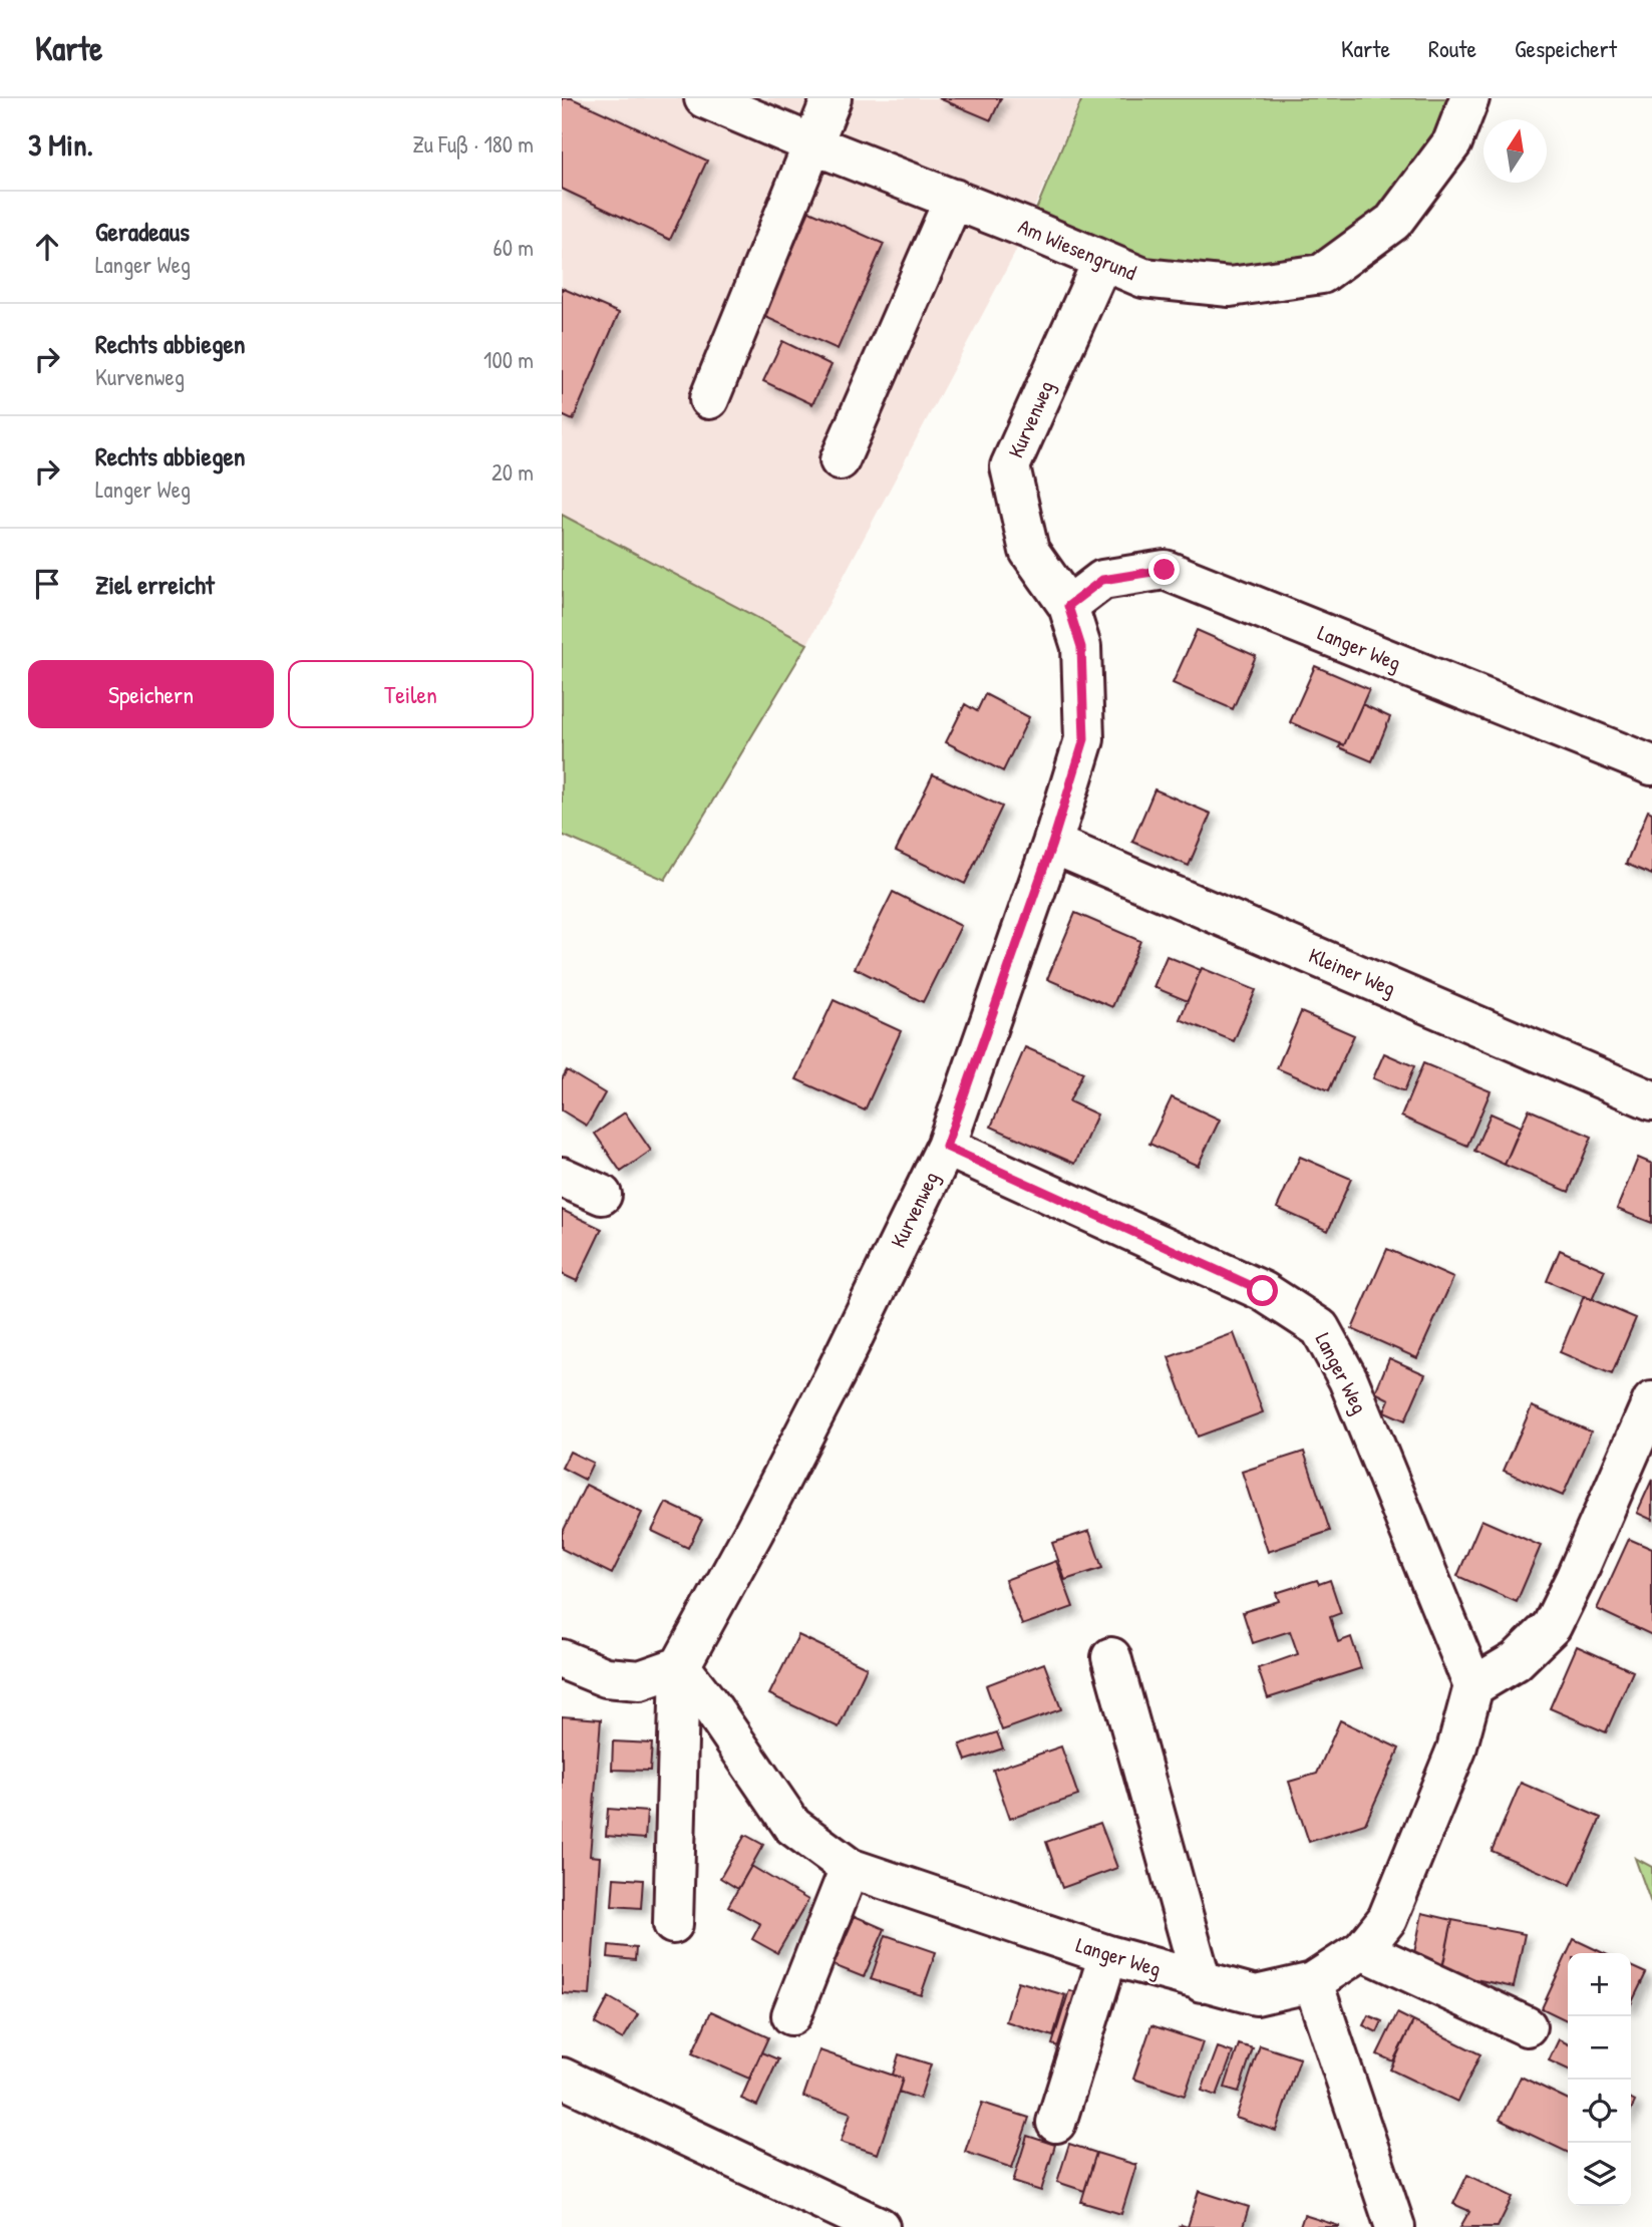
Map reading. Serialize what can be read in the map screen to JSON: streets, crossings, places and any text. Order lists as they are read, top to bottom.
{
  "streets": {
    "street": [
      "Am Wiesengrund",
      "Kurvenweg",
      "Langer Weg",
      "Kleiner Weg"
    ]
  },
  "crossings": [
    ["Am Wiesengrund", "Kurvenweg"],
    ["Kurvenweg", "Langer Weg"],
    ["Kurvenweg", "Kleiner Weg"]
  ],
  "north": "top",
  "page": {
    "header": "Karte",
    "nav": ["Karte", "Route", "Gespeichert"],
    "heading": ["3 Min.", "Zu Fuß · 180 m"],
    "list": [
      ["Geradeaus", "Langer Weg", "60 m"],
      ["Rechts abbiegen", "Kurvenweg", "100 m"],
      ["Rechts abbiegen", "Langer Weg", "20 m"],
      "Ziel erreicht"
    ],
    "buttons": ["Speichern", "Teilen"],
    "map_buttons": ["+", "−"]
  }
}
